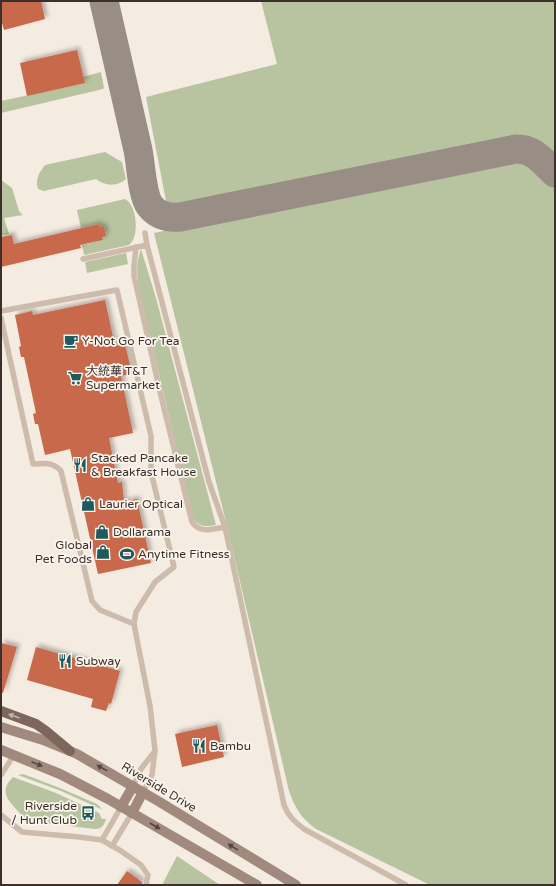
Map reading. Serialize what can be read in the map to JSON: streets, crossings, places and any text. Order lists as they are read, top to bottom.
{
  "streets": {
    "main road": ["Riverside Drive"]
  },
  "places": {
    "cafe": ["Y-Not Go For Tea"],
    "supermarket": ["大統華 T&T Supermarket"],
    "restaurant": ["Stacked Pancake & Breakfast House", "Subway", "Bambu"],
    "shop": ["Laurier Optical", "Dollarama", "Global Pet Foods"],
    "sports": ["Anytime Fitness"],
    "bus stop": ["Riverside / Hunt Club"]
  }
}
